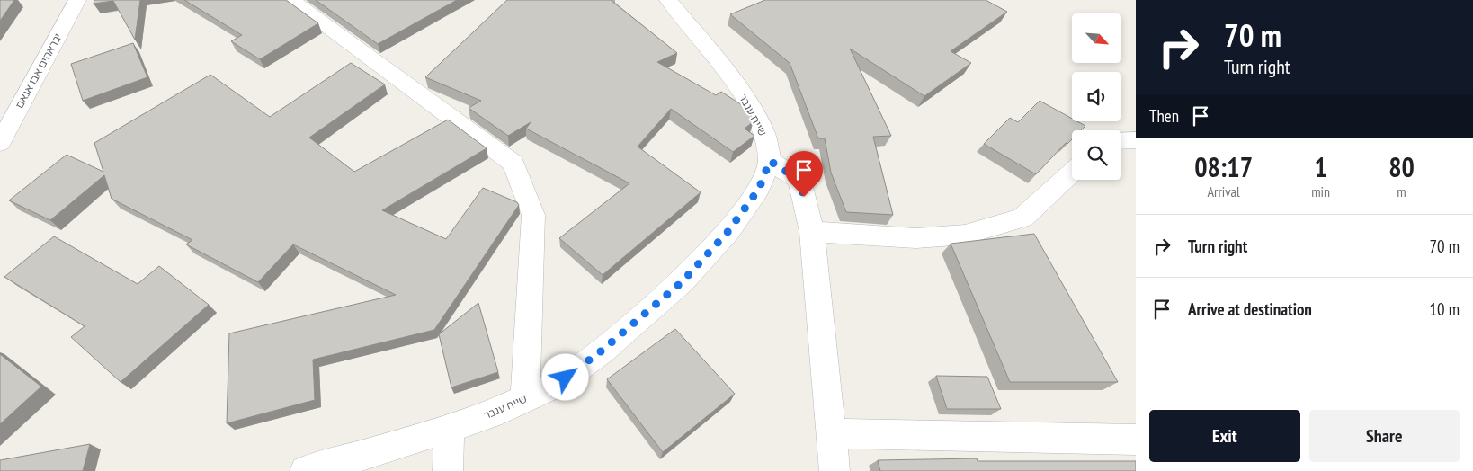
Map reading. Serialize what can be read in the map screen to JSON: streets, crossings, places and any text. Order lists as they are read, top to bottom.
{
  "streets": {
    "street": ["יבראהים אבו אנאם", "שייח ענבר"]
  },
  "north": "bottom right",
  "page": {
    "turn": ["70 m", "Turn right"],
    "then": "Then",
    "eta": [
      "08:17",
      "Arrival",
      "1",
      "min",
      "80",
      "m"
    ],
    "list": [
      {
        "name": "Turn right",
        "value": "70 m"
      },
      {
        "name": "Arrive at destination",
        "value": "10 m"
      }
    ],
    "buttons": ["Exit", "Share"]
  }
}
